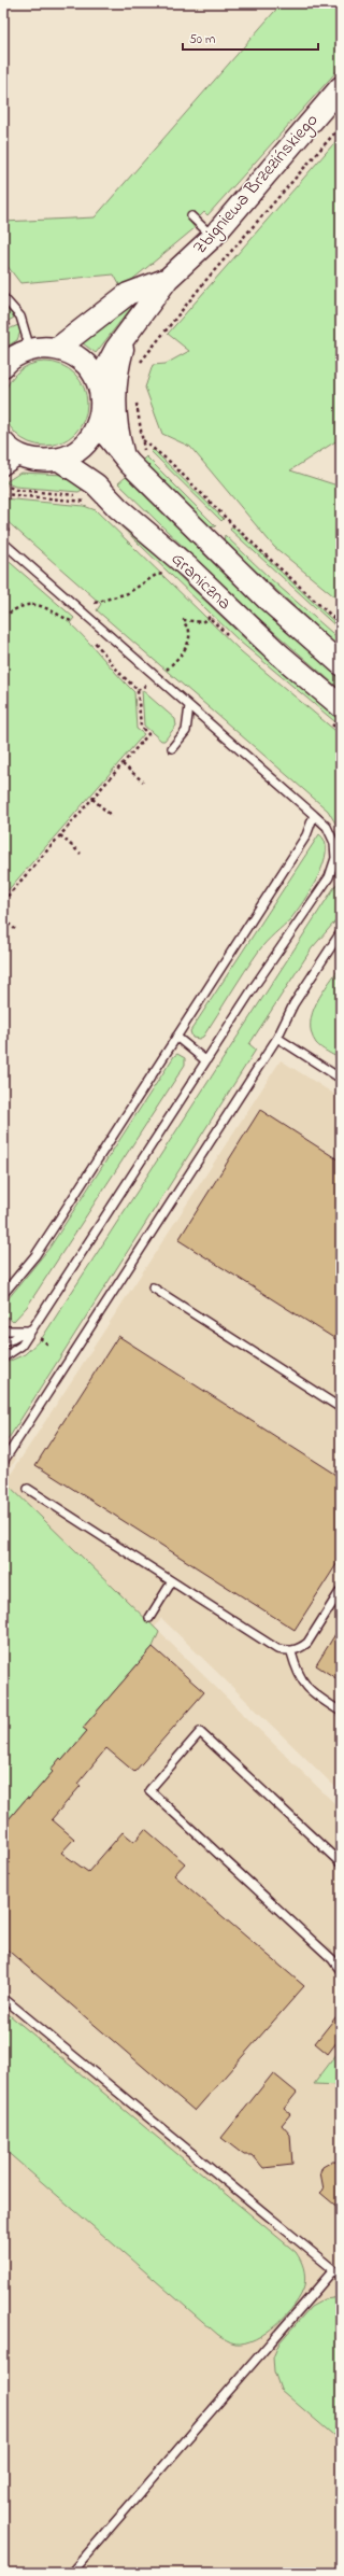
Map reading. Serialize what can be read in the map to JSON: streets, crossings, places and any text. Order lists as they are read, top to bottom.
{
  "streets": {
    "main road": ["Zbigniewa Brzezińskiego", "Graniczna"]
  },
  "scale_bar": "50 m"
}
